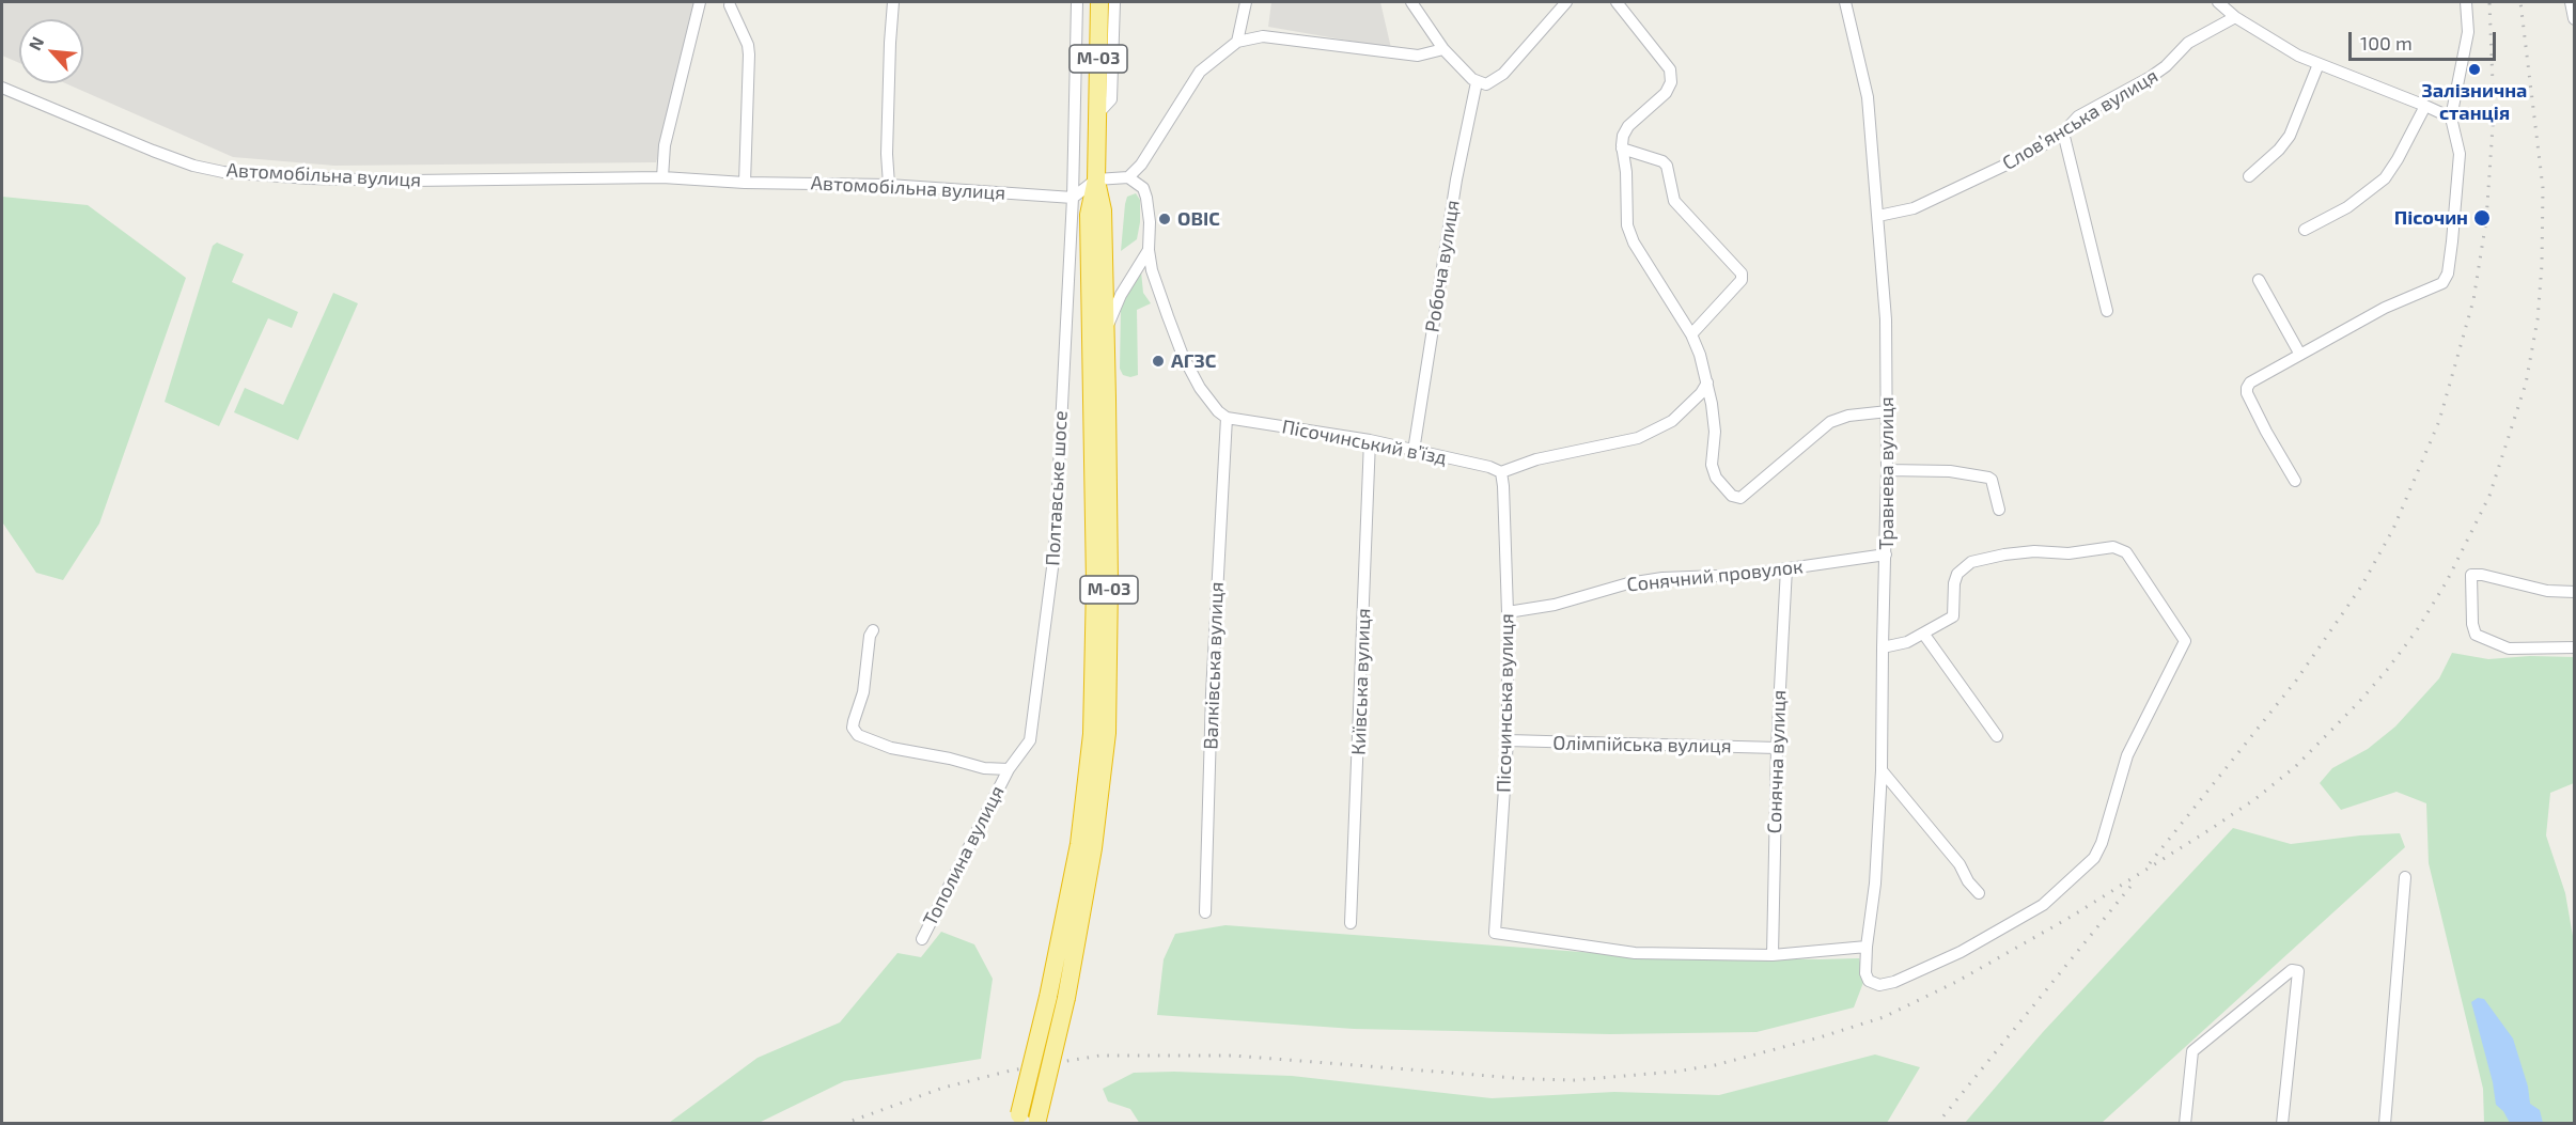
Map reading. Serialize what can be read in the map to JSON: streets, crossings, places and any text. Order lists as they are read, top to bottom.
{
  "streets": {
    "highway": ["М-03"],
    "street": [
      "Слов’янська вулиця",
      "Автомобільна вулиця",
      "Робоча вулиця",
      "Пісочинський в’їзд",
      "Травнева вулиця",
      "Полтавське шосе",
      "Сонячний провулок",
      "Валківська вулиця",
      "Київська вулиця",
      "Пісочинська вулиця",
      "Олімпійська вулиця",
      "Сонячна вулиця",
      "Тополина вулиця"
    ]
  },
  "crossings": [
    ["Слов’янська вулиця", "Травнева вулиця"],
    ["Автомобільна вулиця", "Полтавське шосе"],
    ["Робоча вулиця", "Пісочинський в’їзд"],
    ["Пісочинський в’їзд", "Валківська вулиця"],
    ["Пісочинський в’їзд", "Київська вулиця"],
    ["Пісочинський в’їзд", "Пісочинська вулиця"],
    ["Травнева вулиця", "Сонячний провулок"],
    ["Полтавське шосе", "Тополина вулиця"],
    ["Сонячний провулок", "Пісочинська вулиця"],
    ["Сонячний провулок", "Сонячна вулиця"],
    ["Пісочинська вулиця", "Олімпійська вулиця"],
    ["Пісочинська вулиця", "Сонячна вулиця"],
    ["Олімпійська вулиця", "Сонячна вулиця"]
  ],
  "places": [
    "Залізнична станція",
    "Пісочин",
    "ОВІС",
    "АГЗС"
  ],
  "scale_bar": "100 m",
  "north": "top left"
}
